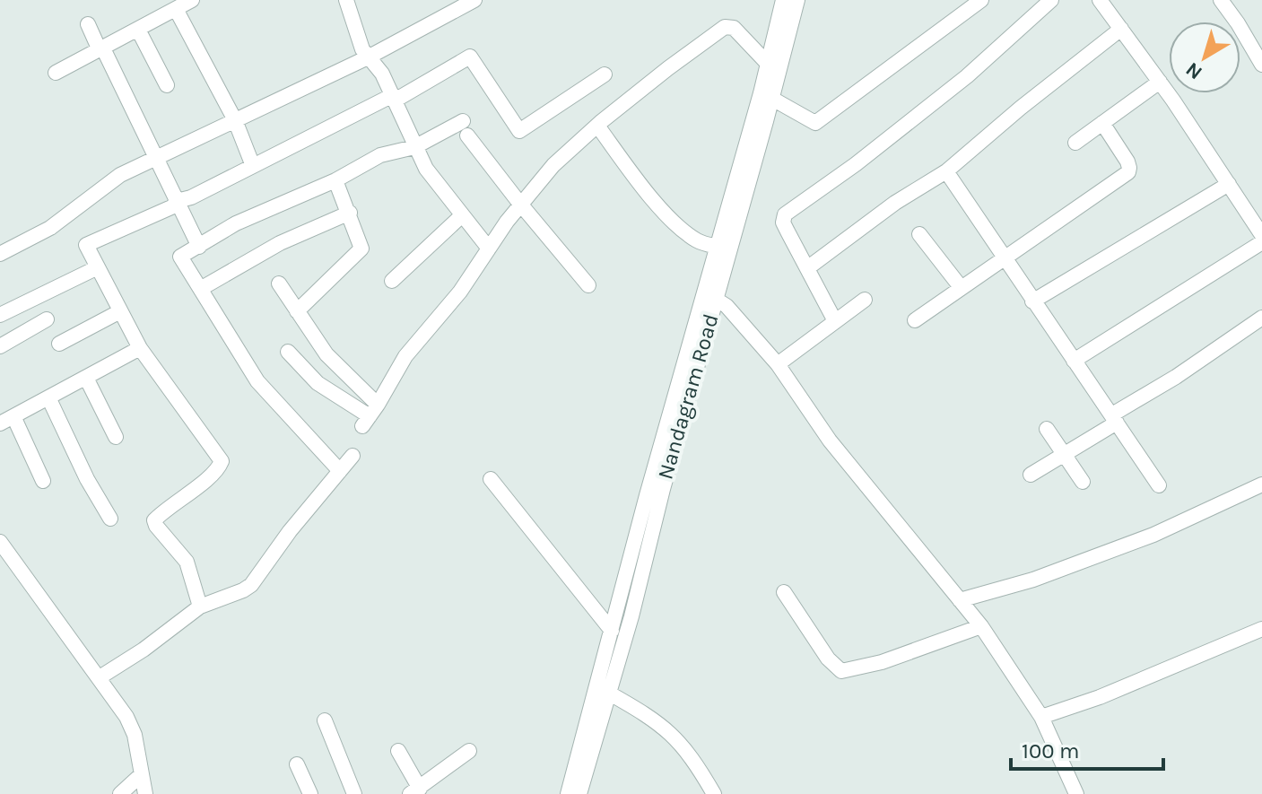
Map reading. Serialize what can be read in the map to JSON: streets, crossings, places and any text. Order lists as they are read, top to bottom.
{
  "streets": {
    "street": ["Nandagram Road"]
  },
  "scale_bar": "100 m",
  "north": "bottom left"
}
